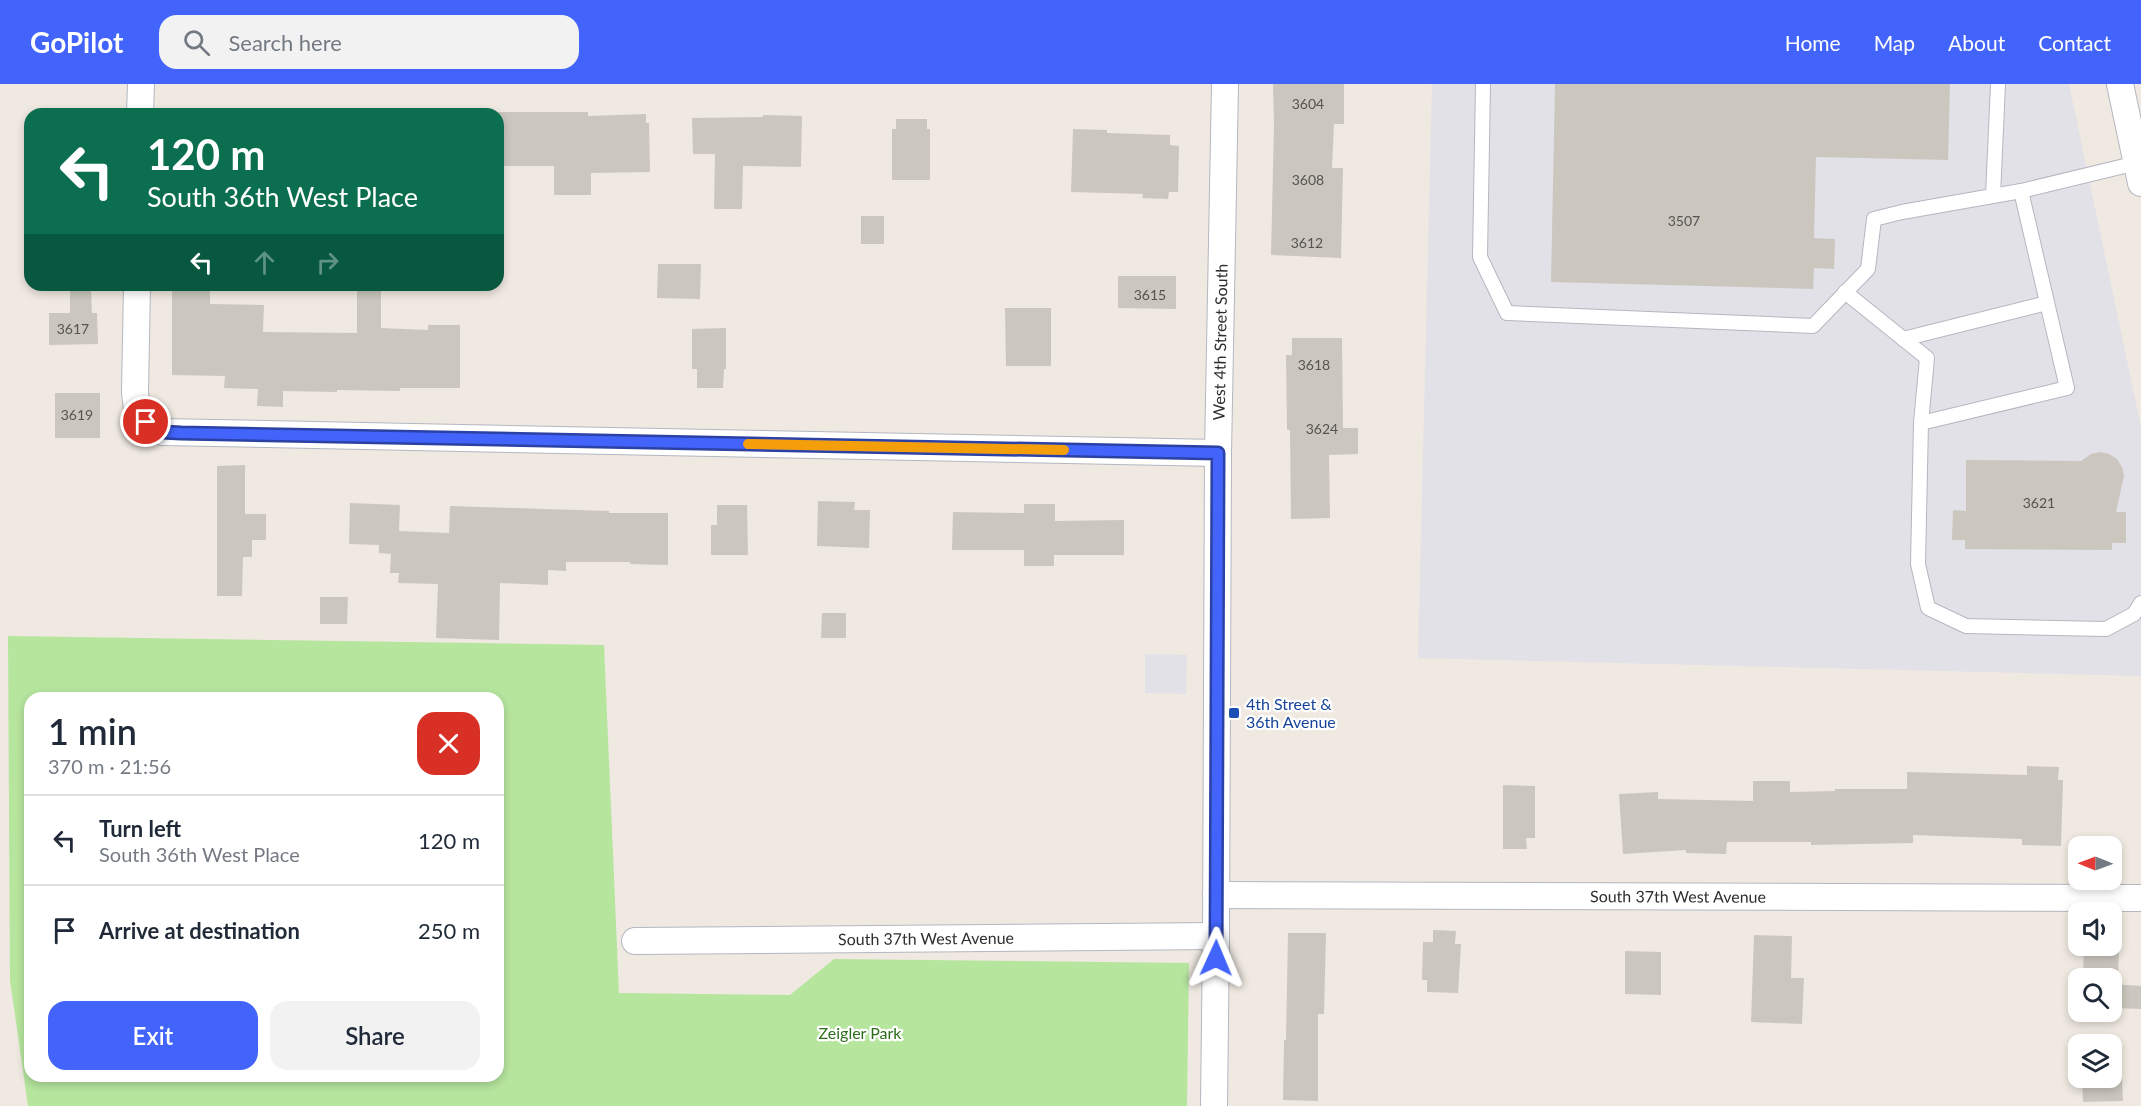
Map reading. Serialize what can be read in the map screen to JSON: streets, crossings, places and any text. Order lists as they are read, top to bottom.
{
  "streets": {
    "street": ["West 4th Street South", "South 37th West Avenue"]
  },
  "crossings": [
    ["West 4th Street South", "South 37th West Avenue"]
  ],
  "parks": ["Zeigler Park"],
  "places": {
    "transit": ["4th Street & 36th Avenue"]
  },
  "house_numbers": [
    "3604",
    "3608",
    "3507",
    "3612",
    "3615",
    "3617",
    "3618",
    "3619",
    "3624",
    "3621"
  ],
  "north": "left",
  "page": {
    "header": "GoPilot",
    "search": "Search here",
    "nav": [
      "Home",
      "Map",
      "About",
      "Contact"
    ],
    "turn": ["120 m", "South 36th West Place"],
    "heading": ["1 min", "370 m · 21:56"],
    "list": [
      {
        "name": "Turn left",
        "note": "South 36th West Place",
        "value": "120 m"
      },
      {
        "name": "Arrive at destination",
        "value": "250 m"
      }
    ],
    "buttons": ["Exit", "Share"]
  }
}
